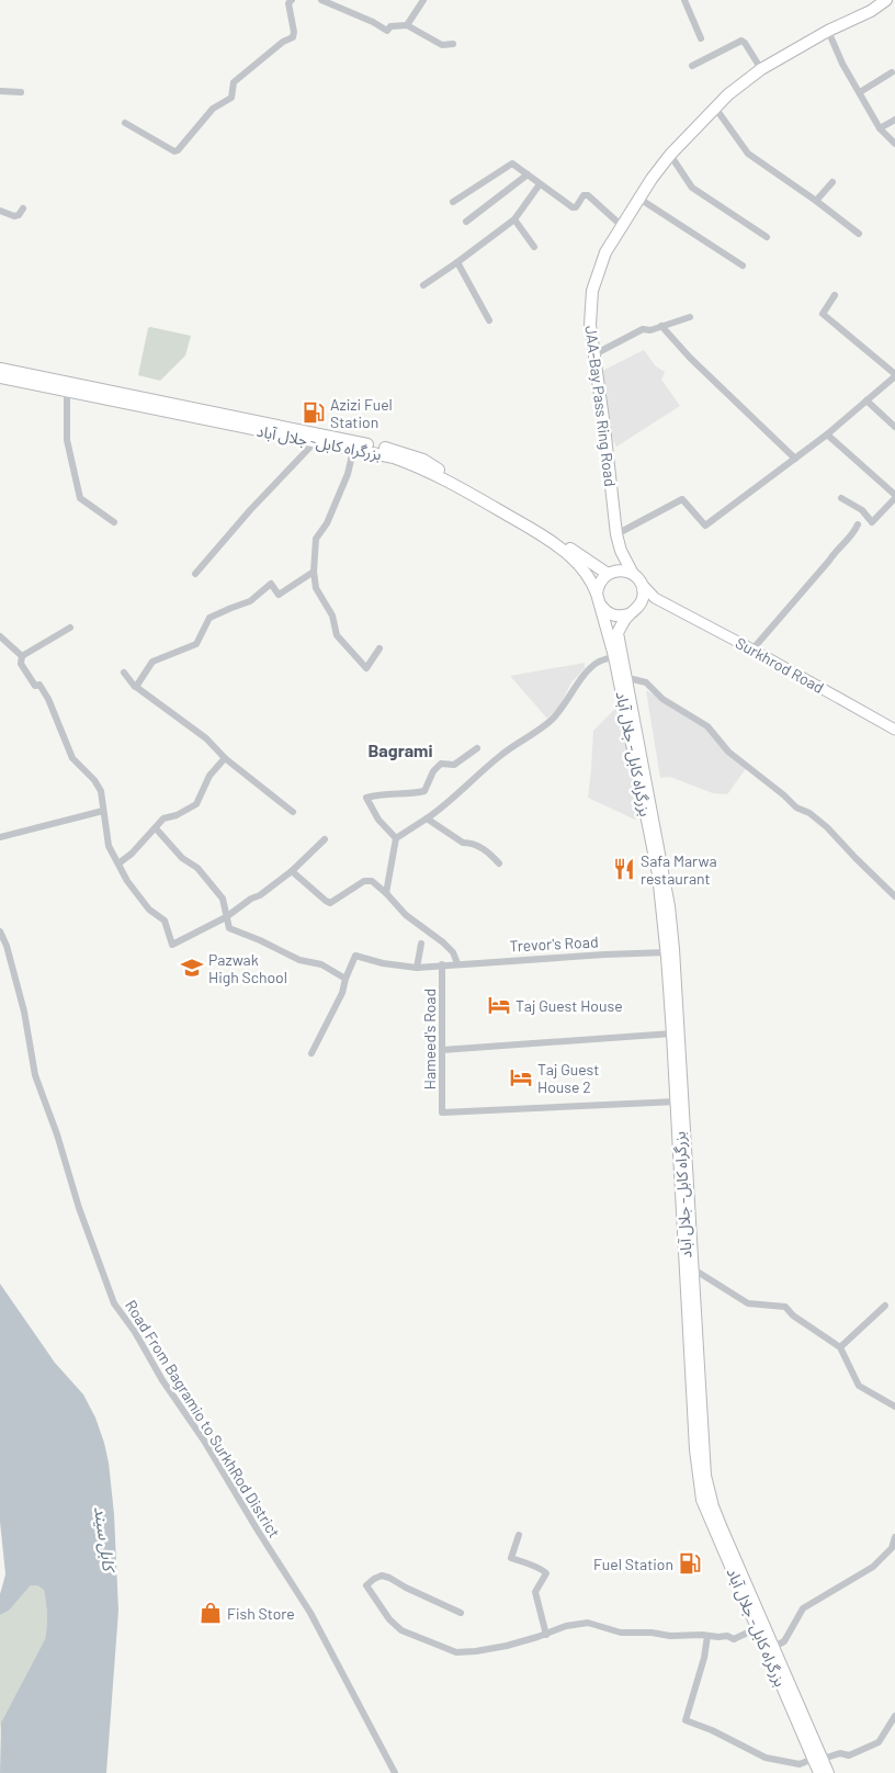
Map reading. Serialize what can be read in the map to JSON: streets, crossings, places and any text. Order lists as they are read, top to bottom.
{
  "streets": {
    "highway": ["JAA-Bay Pass Ring Road", "بزرگراه کابل- جلال آباد"],
    "main road": ["Surkhrod Road"],
    "street": ["Trevor's Road", "Hameed's Road", "Road From Bagramio to SurkhRod District"]
  },
  "crossings": [
    ["JAA-Bay Pass Ring Road", "بزرگراه کابل- جلال آباد"],
    ["JAA-Bay Pass Ring Road", "Surkhrod Road"],
    ["بزرگراه کابل- جلال آباد", "Surkhrod Road"],
    ["بزرگراه کابل- جلال آباد", "Trevor's Road"],
    ["بزرگراه کابل- جلال آباد", "Hameed's Road"],
    ["Trevor's Road", "Hameed's Road"]
  ],
  "districts": ["Bagrami"],
  "water": ["کابل سيند"],
  "places": {
    "fuel station": ["Azizi Fuel Station", "Fuel Station"],
    "restaurant": ["Safa Marwa restaurant"],
    "school or university": ["Pazwak High School"],
    "hotel": ["Taj Guest House", "Taj Guest House 2"],
    "shop": ["Fish Store"]
  }
}
